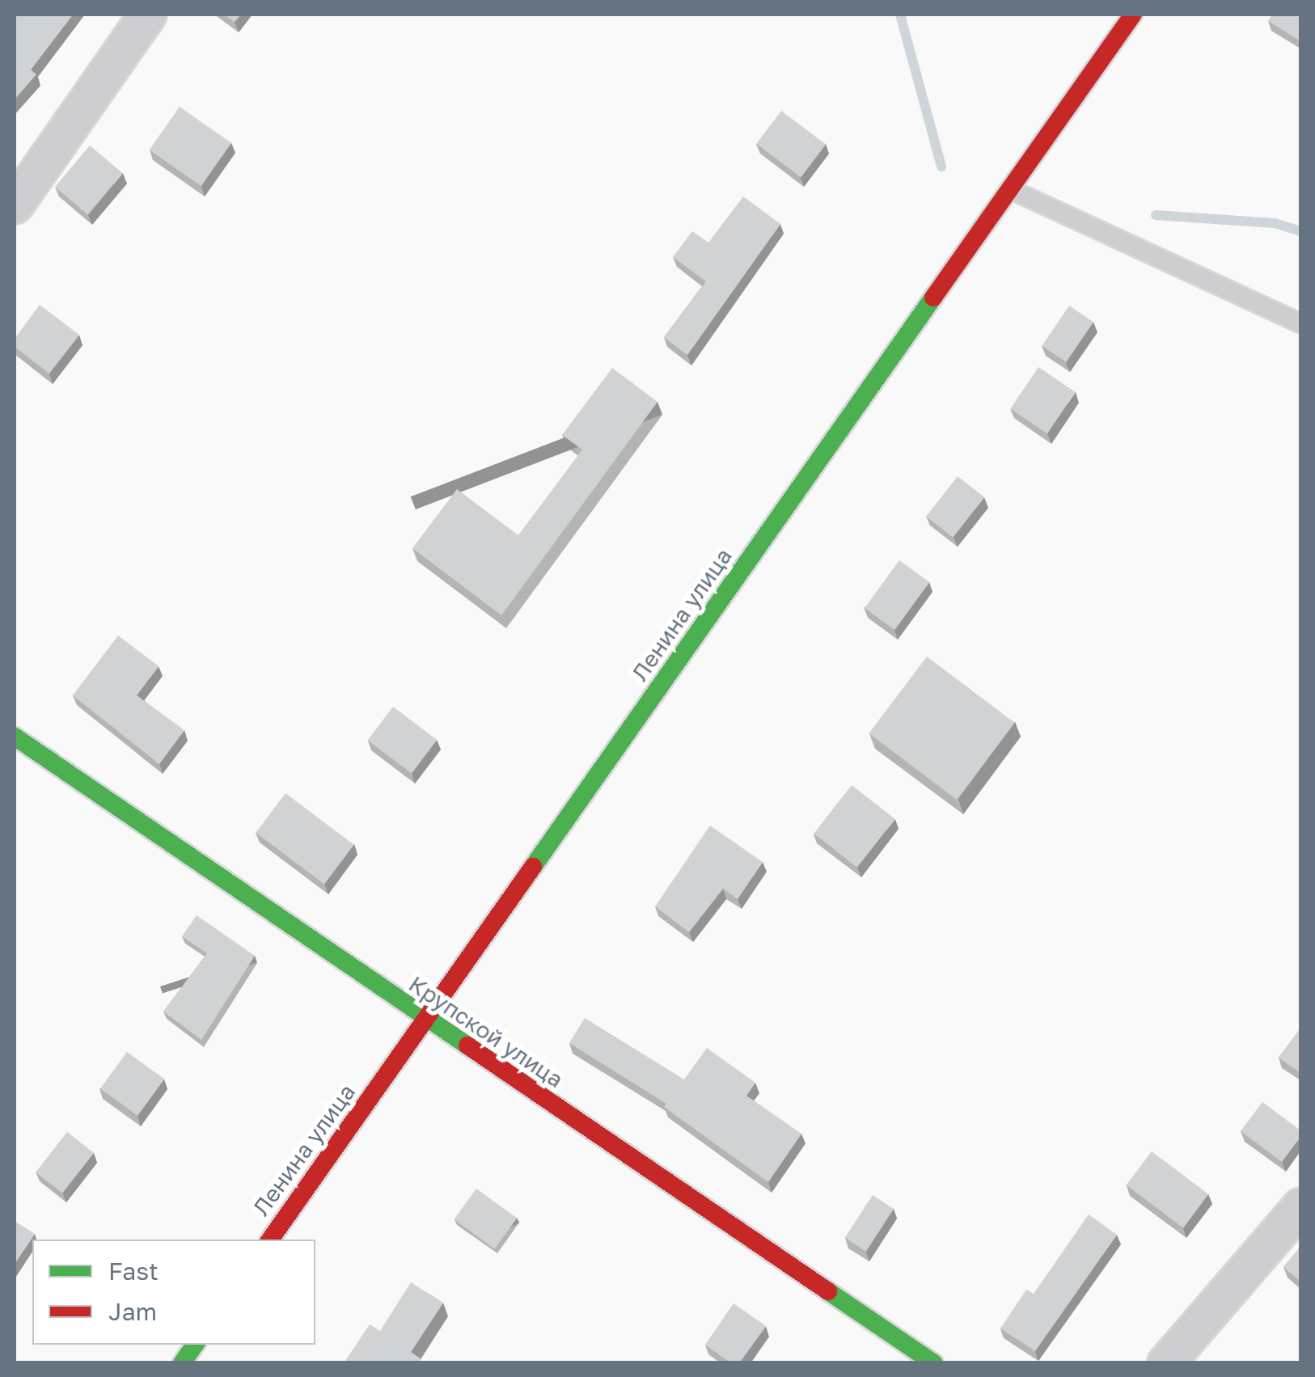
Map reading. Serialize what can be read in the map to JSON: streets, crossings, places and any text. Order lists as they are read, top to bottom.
{
  "streets": {
    "main road": ["Ленина улица", "Крупской улица"]
  },
  "crossings": [
    ["Ленина улица", "Крупской улица"]
  ],
  "legend": ["Fast", "Jam"]
}
